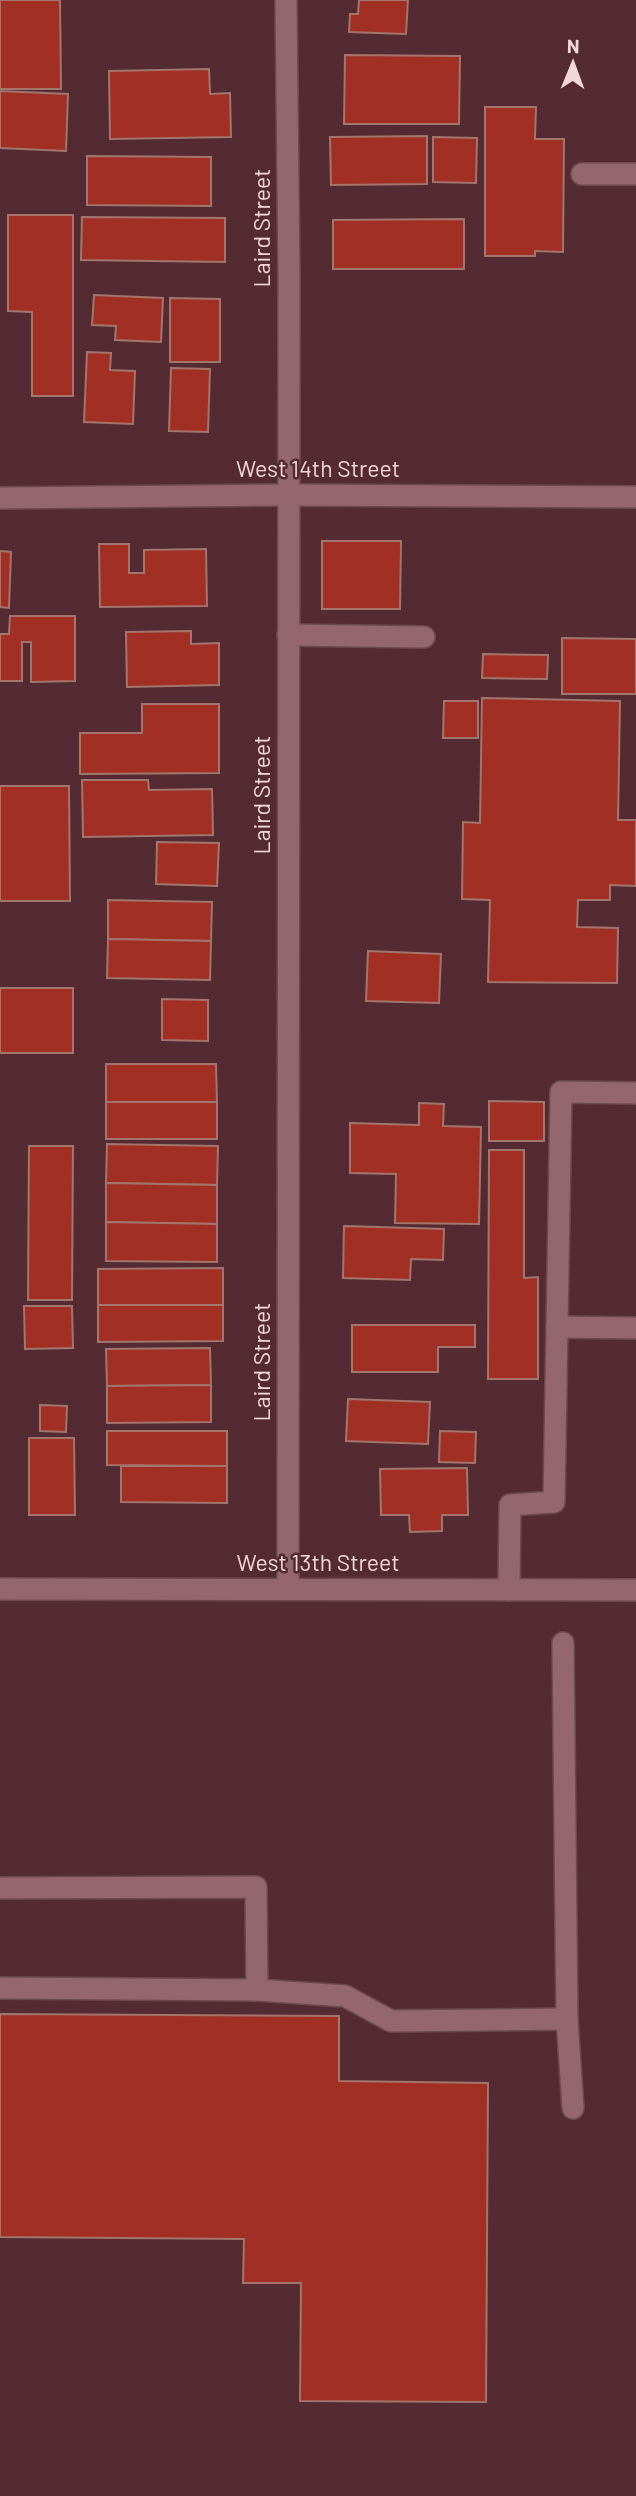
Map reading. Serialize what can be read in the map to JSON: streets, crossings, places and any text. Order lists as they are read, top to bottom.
{
  "streets": {
    "street": ["Laird Street", "West 14th Street", "West 13th Street"]
  },
  "crossings": [
    ["Laird Street", "West 14th Street"],
    ["Laird Street", "West 13th Street"]
  ],
  "north": "top"
}
